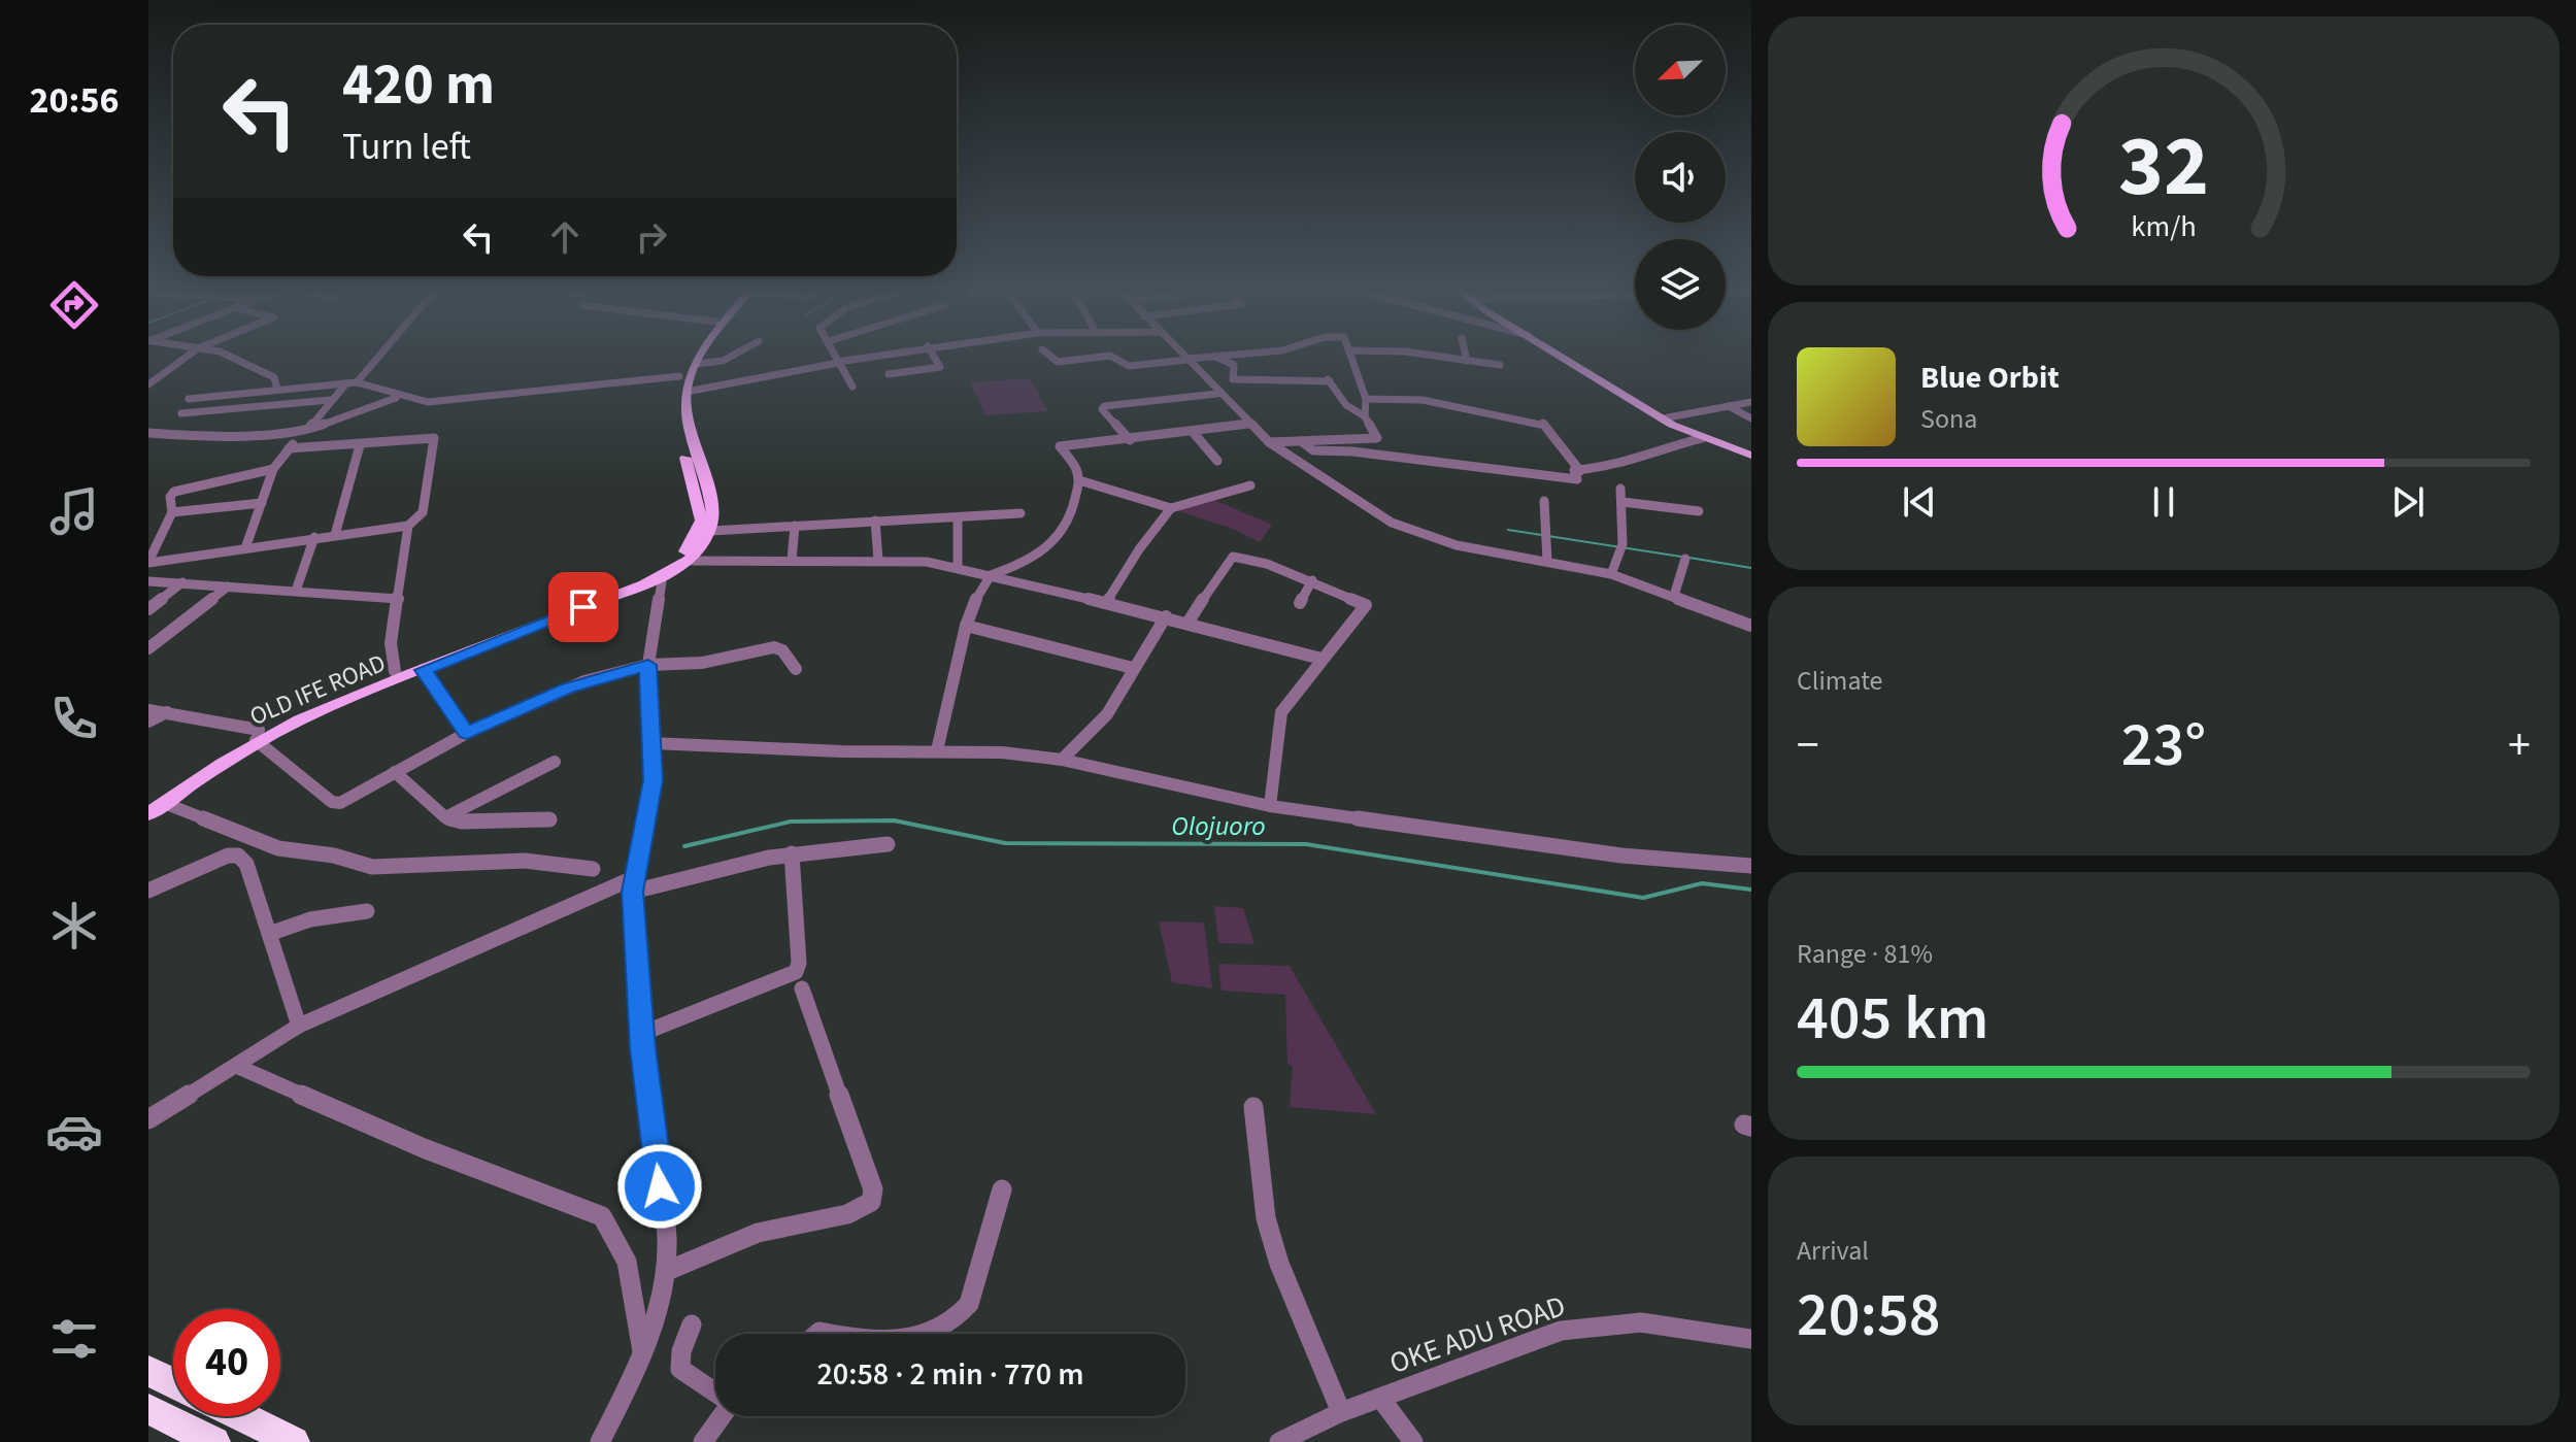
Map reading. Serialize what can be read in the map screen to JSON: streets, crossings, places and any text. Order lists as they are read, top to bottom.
{
  "streets": {
    "main road": ["OLD IFE ROAD"],
    "street": ["OKE ADU ROAD"]
  },
  "water": ["Olojuoro"],
  "north": "bottom left",
  "page": {
    "tabs": "20:56",
    "turn": ["420 m", "Turn left"],
    "song": ["Blue Orbit", "Sona"],
    "tile": [
      "Climate",
      ["Range · 81%", "405 km"],
      ["Arrival", "20:58"]
    ],
    "heat": ["−", "23°", "+"],
    "limit": "40",
    "trip": "20:58 · 2 min · 770 m",
    "gauge": ["32", "km/h"]
  }
}
